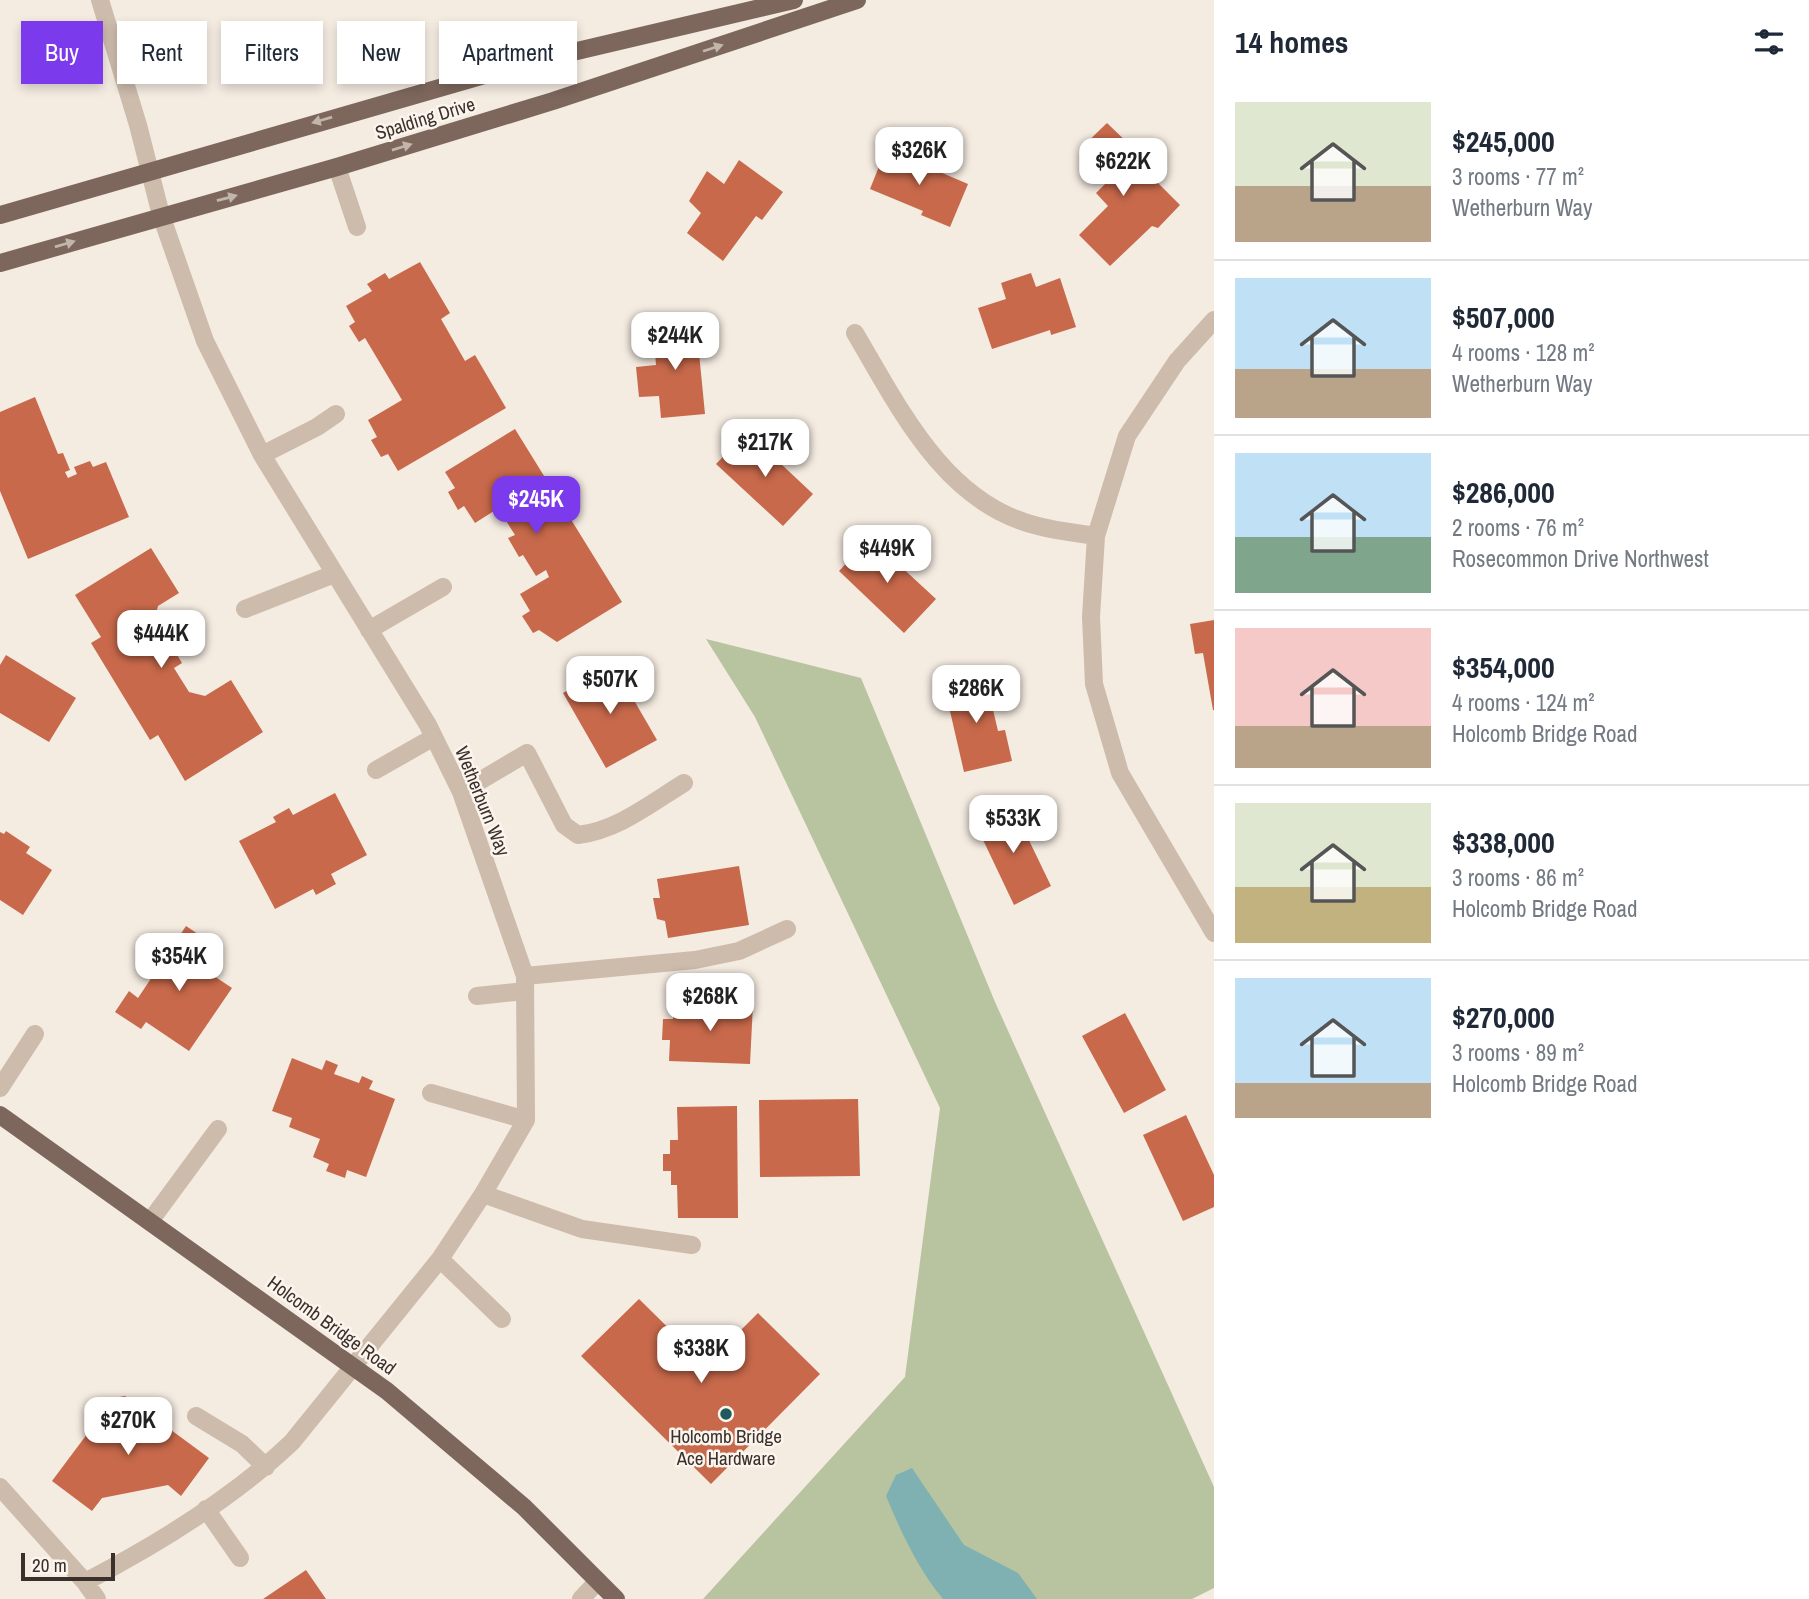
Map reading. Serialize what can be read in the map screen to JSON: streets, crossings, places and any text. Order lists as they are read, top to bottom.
{
  "streets": {
    "main road": ["Spalding Drive", "Holcomb Bridge Road"],
    "street": ["Wetherburn Way"]
  },
  "crossings": [
    ["Spalding Drive", "Wetherburn Way"]
  ],
  "places": ["Holcomb Bridge Ace Hardware"],
  "scale_bar": "20 m",
  "page": {
    "heading": "14 homes",
    "chip": [
      "Buy",
      "Rent",
      "Filters",
      "New",
      "Apartment"
    ],
    "list": [
      {
        "name": "$245,000",
        "note": "3 rooms · 77 m² · Wetherburn Way"
      },
      {
        "name": "$507,000",
        "note": "4 rooms · 128 m² · Wetherburn Way"
      },
      {
        "name": "$286,000",
        "note": "2 rooms · 76 m² · Rosecommon Drive Northwest"
      },
      {
        "name": "$354,000",
        "note": "4 rooms · 124 m² · Holcomb Bridge Road"
      },
      {
        "name": "$338,000",
        "note": "3 rooms · 86 m² · Holcomb Bridge Road"
      },
      {
        "name": "$270,000",
        "note": "3 rooms · 89 m² · Holcomb Bridge Road"
      }
    ],
    "price": [
      "$326K",
      "$622K",
      "$244K",
      "$217K",
      "$245K",
      "$449K",
      "$444K",
      "$507K",
      "$286K",
      "$533K",
      "$354K",
      "$268K",
      "$338K",
      "$270K"
    ],
    "scale": "20 m"
  }
}
